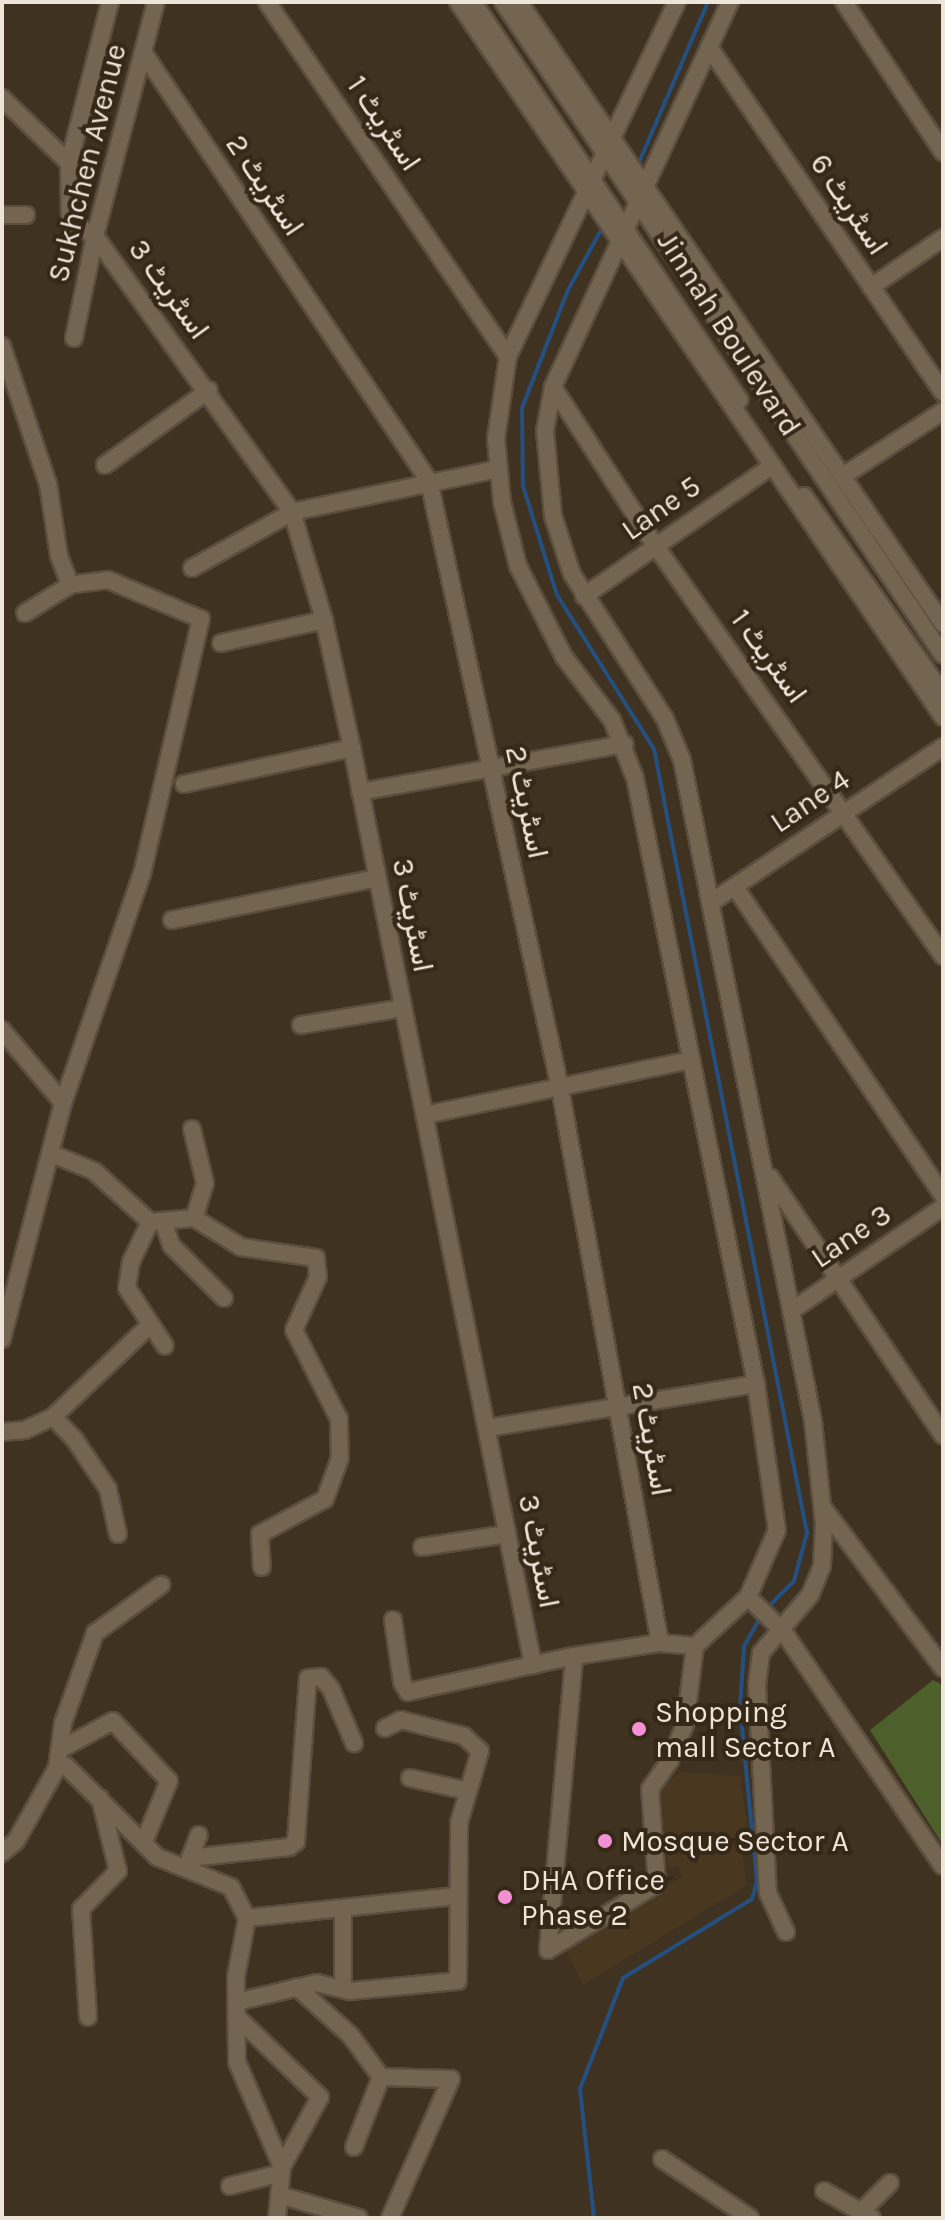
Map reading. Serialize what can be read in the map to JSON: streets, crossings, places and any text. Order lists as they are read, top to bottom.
{
  "streets": {
    "street": [
      "اسٹریٹ 1",
      "Sukhchen Avenue",
      "اسٹریٹ 2",
      "اسٹریٹ 6",
      "اسٹریٹ 3",
      "Jinnah Boulevard",
      "Lane 5",
      "Lane 4",
      "Lane 3"
    ]
  },
  "crossings": [
    ["اسٹریٹ 1", "Lane 5"],
    ["اسٹریٹ 1", "Lane 4"],
    ["Sukhchen Avenue", "اسٹریٹ 2"],
    ["Sukhchen Avenue", "اسٹریٹ 3"]
  ],
  "places": ["Shopping mall Sector A", "Mosque Sector A", "DHA Office Phase 2"]
}
